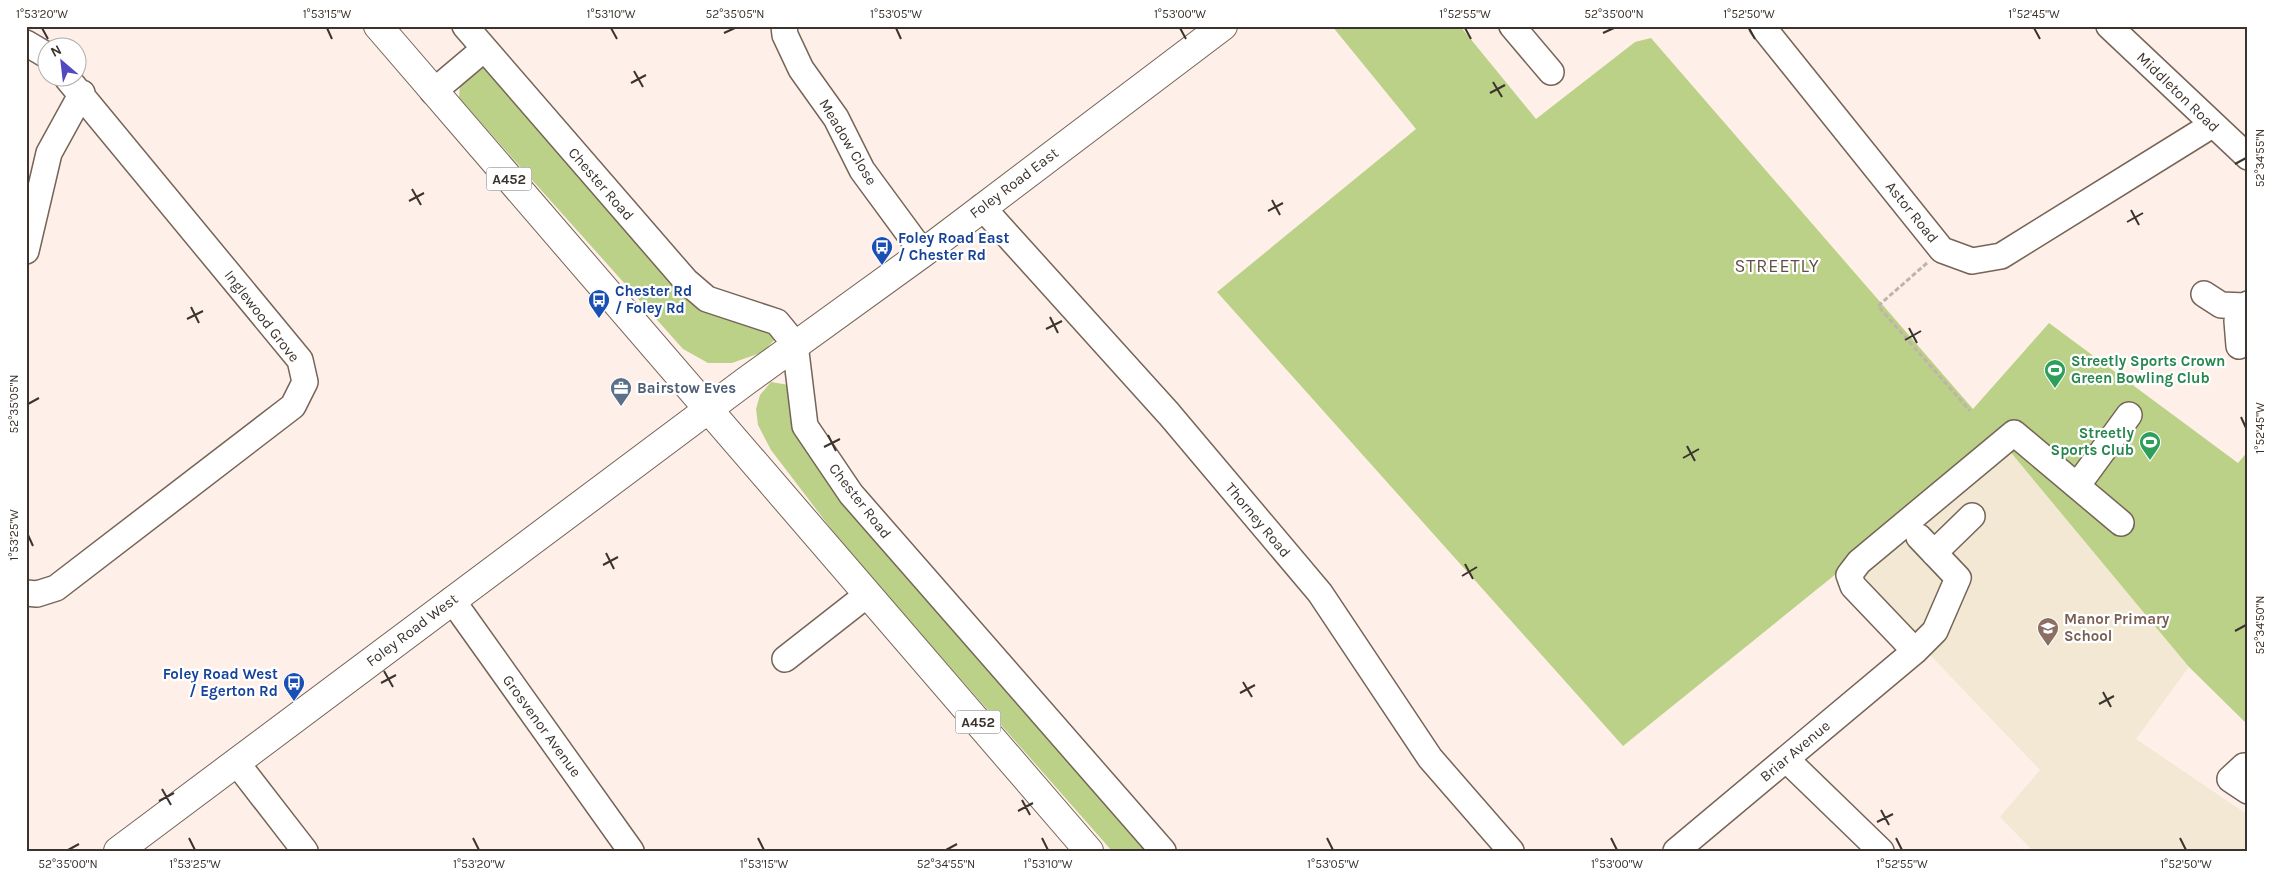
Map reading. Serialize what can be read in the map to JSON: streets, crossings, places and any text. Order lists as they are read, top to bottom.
{
  "streets": {
    "main road": ["A452", "Foley Road East", "Foley Road West"],
    "street": [
      "Middleton Road",
      "Meadow Close",
      "Chester Road",
      "Astor Road",
      "Inglewood Grove",
      "Thorney Road",
      "Grosvenor Avenue",
      "Briar Avenue"
    ]
  },
  "crossings": [
    ["Middleton Road", "Astor Road"],
    ["Meadow Close", "Foley Road East"],
    ["A452", "Foley Road East"],
    ["A452", "Foley Road West"],
    ["Foley Road East", "Chester Road"],
    ["Foley Road East", "Thorney Road"],
    ["Foley Road East", "Foley Road West"],
    ["Foley Road West", "Grosvenor Avenue"]
  ],
  "districts": ["STREETLY"],
  "places": {
    "bus stop": ["Foley Road East / Chester Rd", "Chester Rd / Foley Rd", "Foley Road West / Egerton Rd"],
    "sports": ["Streetly Sports Crown Green Bowling Club", "Streetly Sports Club"],
    "office": ["Bairstow Eves"],
    "school or university": ["Manor Primary School"]
  },
  "north": "top left",
  "coordinates": [
    "1°53'20\"W",
    "1°53'15\"W",
    "1°53'10\"W",
    "52°35'05\"N",
    "1°53'05\"W",
    "1°53'00\"W",
    "1°52'55\"W",
    "52°35'00\"N",
    "1°52'50\"W",
    "1°52'45\"W",
    "52°34'55\"N",
    "1°53'25\"W",
    "52°34'50\"N"
  ]
}
